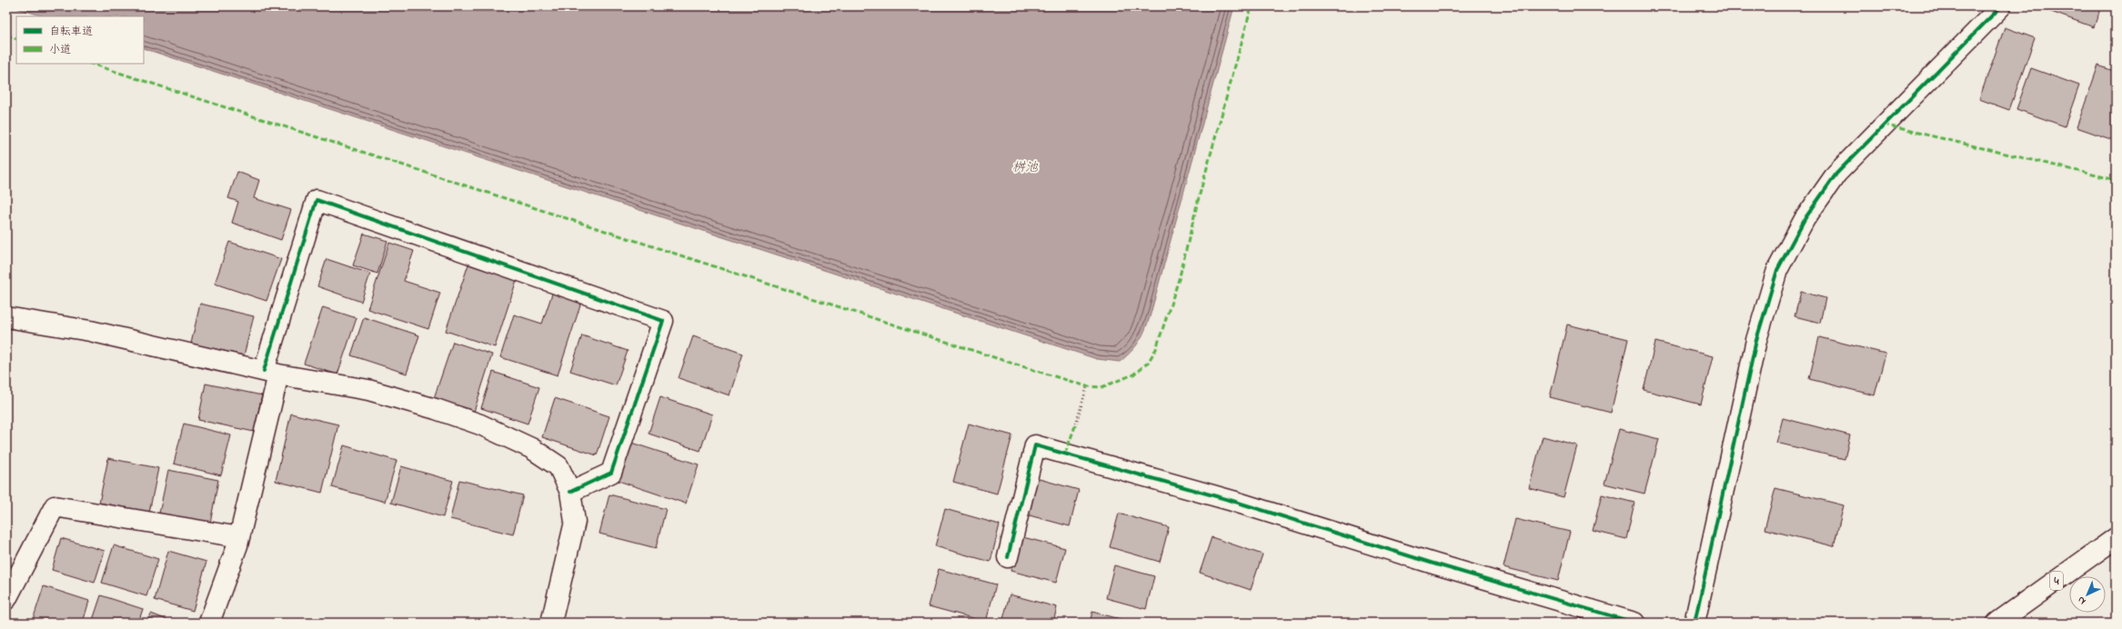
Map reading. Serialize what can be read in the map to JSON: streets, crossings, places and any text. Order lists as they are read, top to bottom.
{
  "streets": {
    "street": ["4"]
  },
  "water": ["桝池"],
  "legend": ["自転車道", "小道"],
  "north": "bottom left"
}
